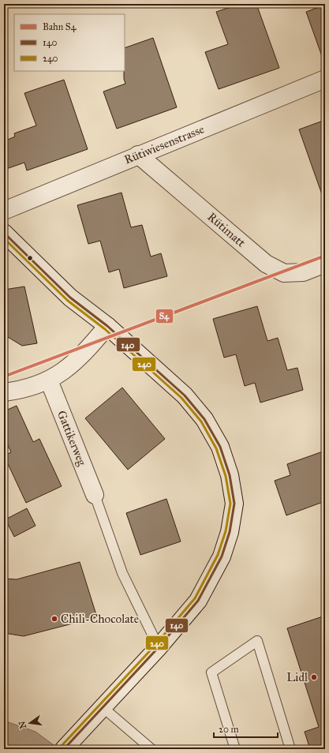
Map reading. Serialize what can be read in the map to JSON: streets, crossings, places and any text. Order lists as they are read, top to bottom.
{
  "streets": {
    "street": ["Rütiwiesenstrasse", "Rütimatt", "Gattikerweg"]
  },
  "crossings": [
    ["Rütiwiesenstrasse", "Rütimatt"]
  ],
  "places": ["Chili-Chocolate", "Lidl"],
  "lines": ["transit line 140", "transit line 240", "rail line S4"],
  "legend": ["Bahn S4", "140", "240"],
  "scale_bar": "20 m",
  "north": "left"
}
